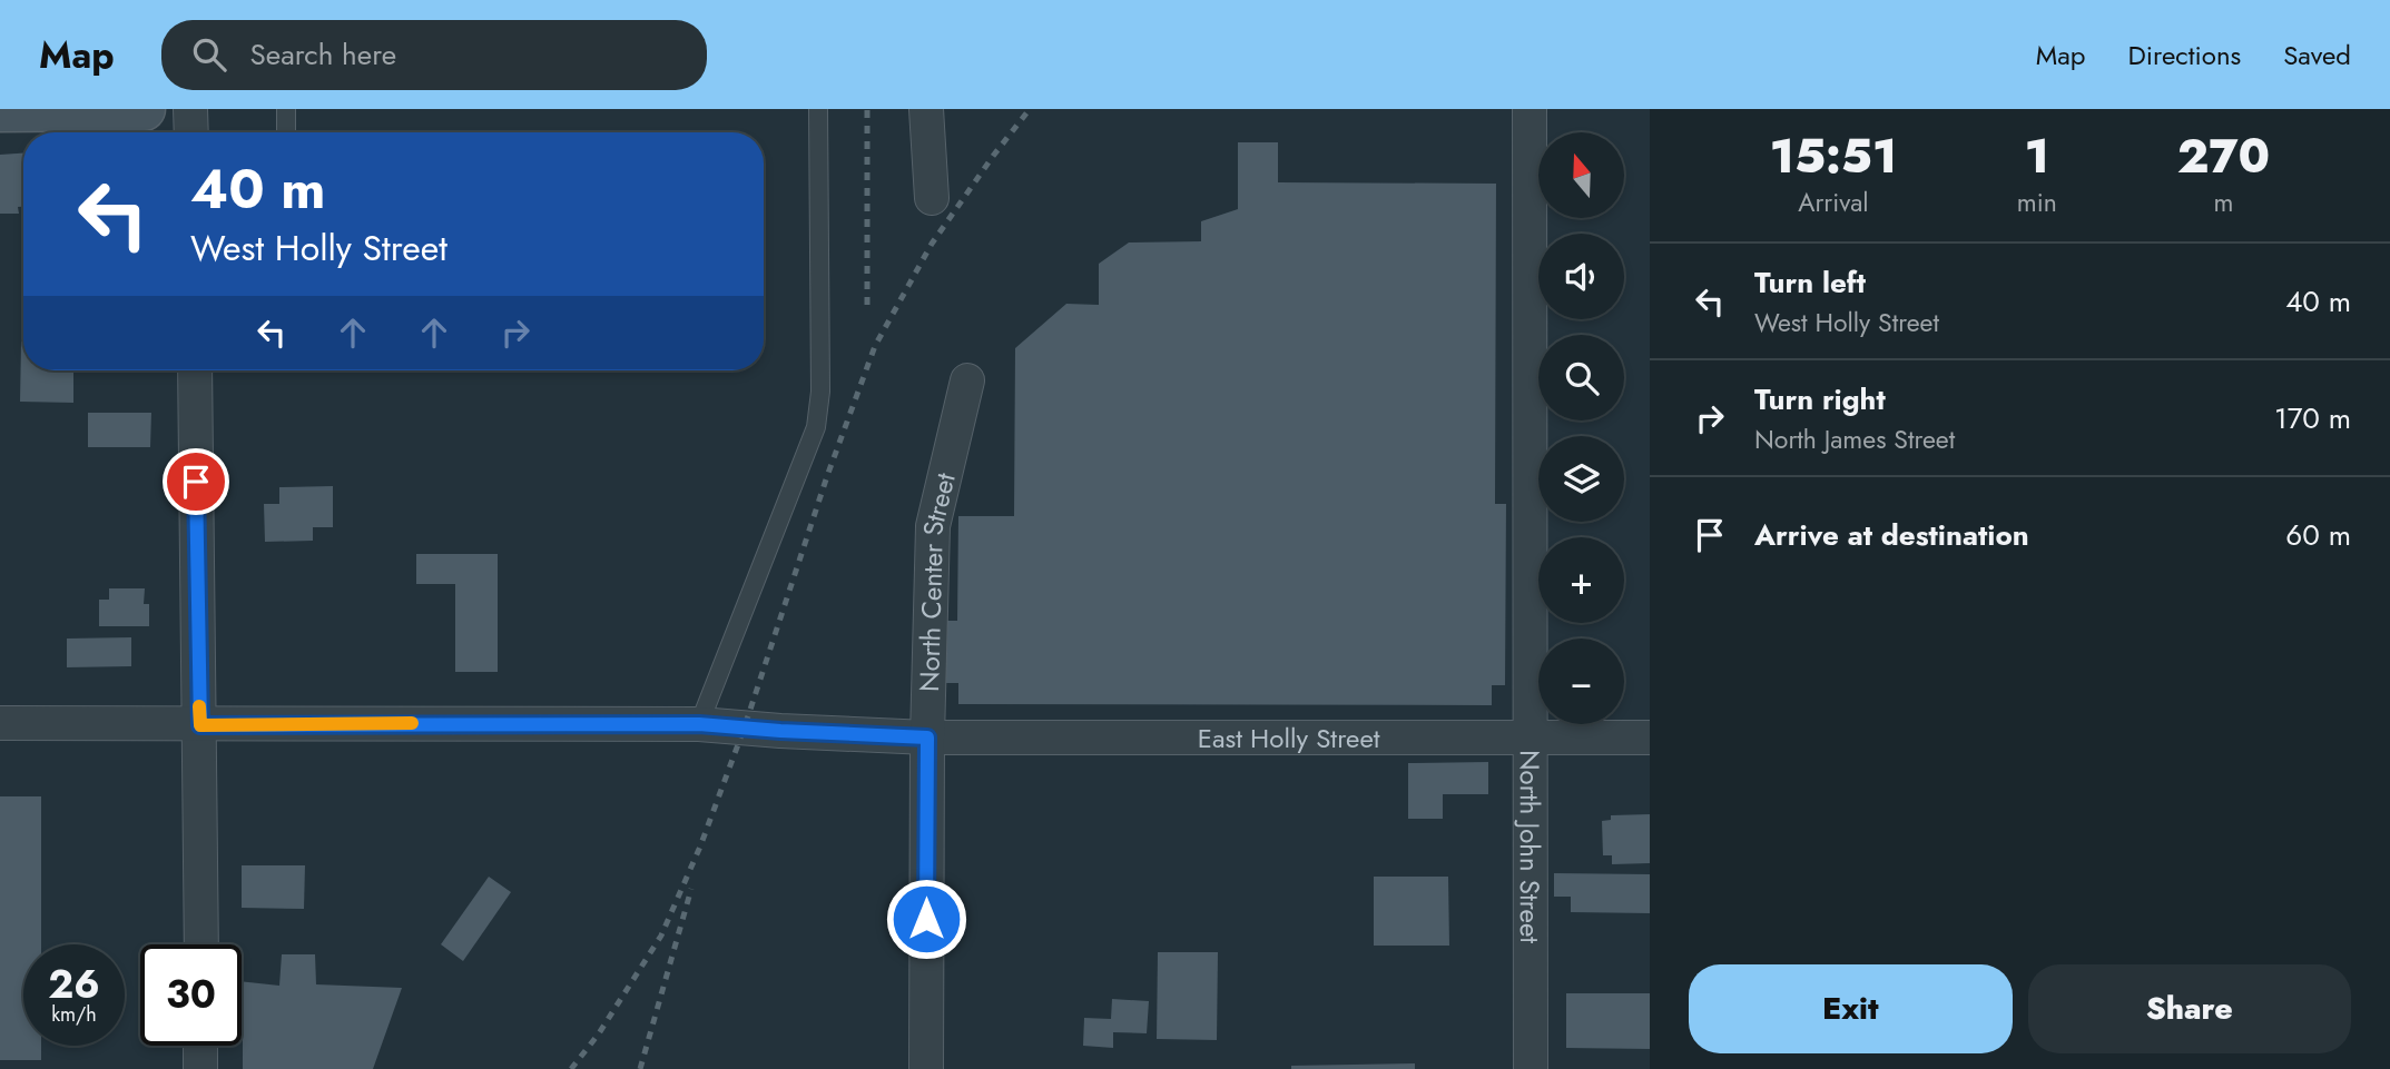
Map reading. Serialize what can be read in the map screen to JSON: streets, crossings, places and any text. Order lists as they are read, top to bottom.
{
  "streets": {
    "street": ["North Center Street", "East Holly Street", "North John Street"]
  },
  "crossings": [
    ["North Center Street", "East Holly Street"],
    ["East Holly Street", "North John Street"]
  ],
  "north": "top",
  "page": {
    "header": "Map",
    "search": "Search here",
    "nav": ["Map", "Directions", "Saved"],
    "eta": [
      "15:51",
      "Arrival",
      "1",
      "min",
      "270",
      "m"
    ],
    "map_buttons": ["+", "−"],
    "turn": ["40 m", "West Holly Street"],
    "list": [
      {
        "name": "Turn left",
        "note": "West Holly Street",
        "value": "40 m"
      },
      {
        "name": "Turn right",
        "note": "North James Street",
        "value": "170 m"
      },
      {
        "name": "Arrive at destination",
        "value": "60 m"
      }
    ],
    "speed": "26 km/h",
    "limit": "30",
    "buttons": ["Exit", "Share"]
  }
}
